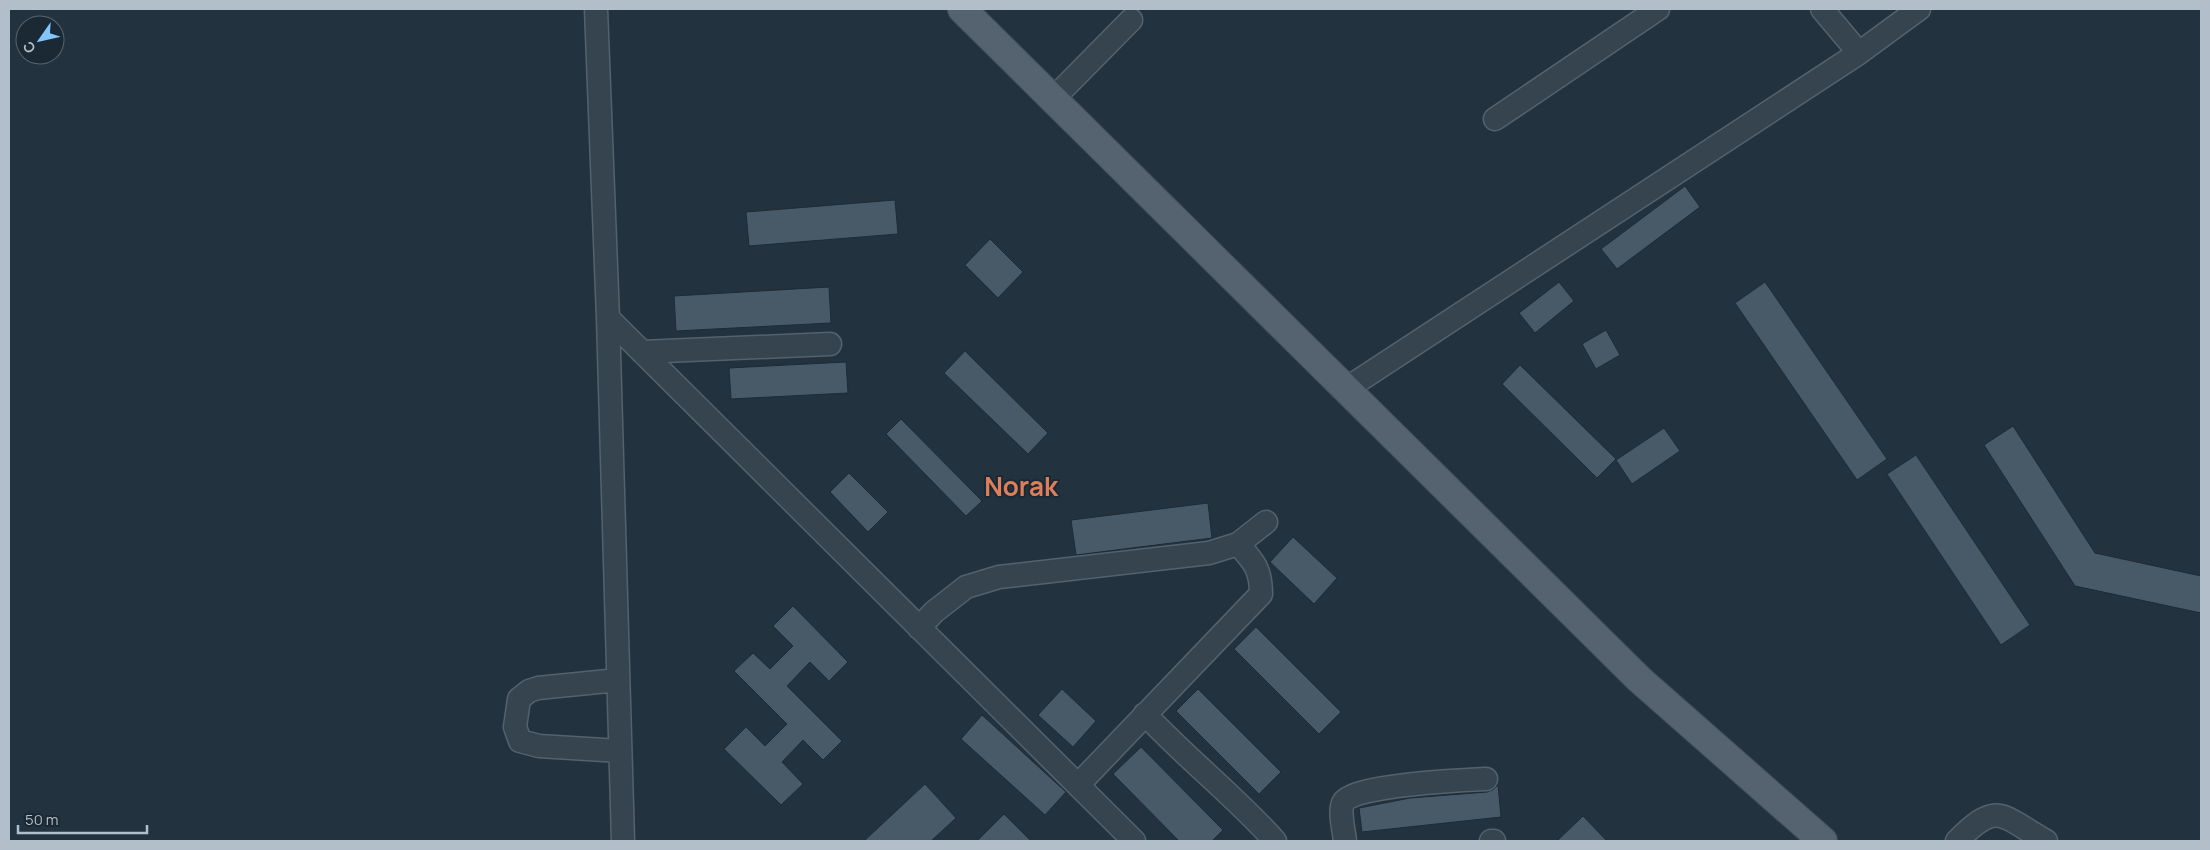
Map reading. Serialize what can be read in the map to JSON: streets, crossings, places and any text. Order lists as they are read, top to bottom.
{
  "districts": ["Norak"],
  "scale_bar": "50 m",
  "north": "bottom left"
}
